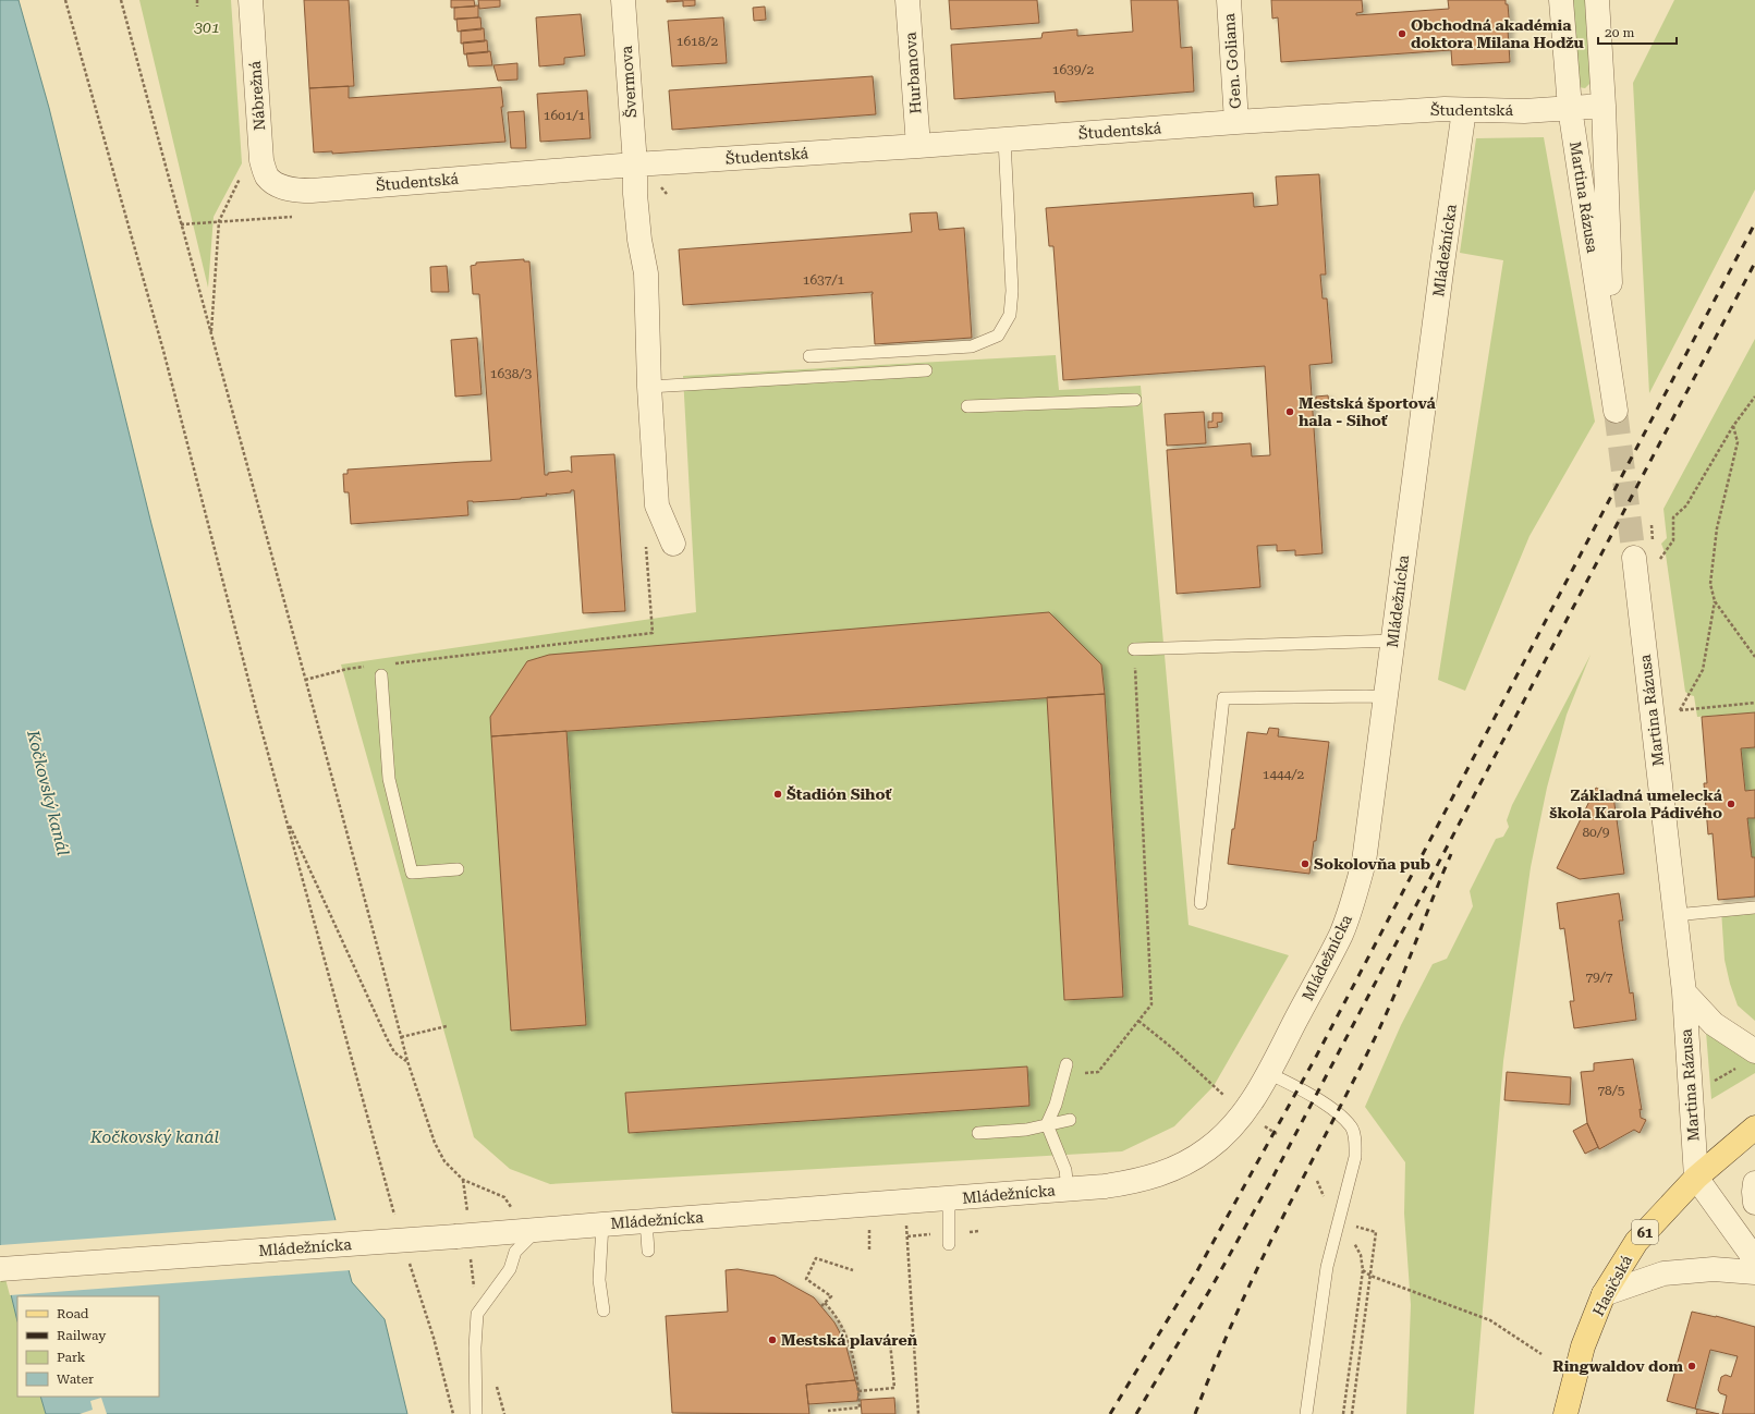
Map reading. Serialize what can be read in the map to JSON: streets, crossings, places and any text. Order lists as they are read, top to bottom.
{
  "streets": {
    "main road": ["61", "Hasičská"],
    "street": [
      "Gen. Goliana",
      "Hurbanova",
      "Švermova",
      "Nábrežná",
      "Študentská",
      "Martina Rázusa",
      "Mládežnícka"
    ]
  },
  "crossings": [
    ["Gen. Goliana", "Študentská"],
    ["Hurbanova", "Študentská"],
    ["Švermova", "Študentská"],
    ["Nábrežná", "Študentská"],
    ["Študentská", "Martina Rázusa"],
    ["Študentská", "Mládežnícka"],
    ["Martina Rázusa", "61"],
    ["Martina Rázusa", "Hasičská"],
    ["61", "Hasičská"]
  ],
  "water": ["Kočkovský kanál"],
  "parks": ["301"],
  "places": [
    "Obchodná akadémia doktora Milana Hodžu",
    "Mestská športová hala - Sihoť",
    "Štadión Sihoť",
    "Základná umelecká škola Karola Pádivého",
    "Sokolovňa pub",
    "Mestská plaváreň",
    "Ringwaldov dom"
  ],
  "house_numbers": [
    "1618/2",
    "1639/2",
    "1601/1",
    "1637/1",
    "1638/3",
    "1444/2",
    "80/9",
    "79/7",
    "78/5"
  ],
  "legend": [
    "Road",
    "Railway",
    "Park",
    "Water"
  ],
  "scale_bar": "20 m"
}
